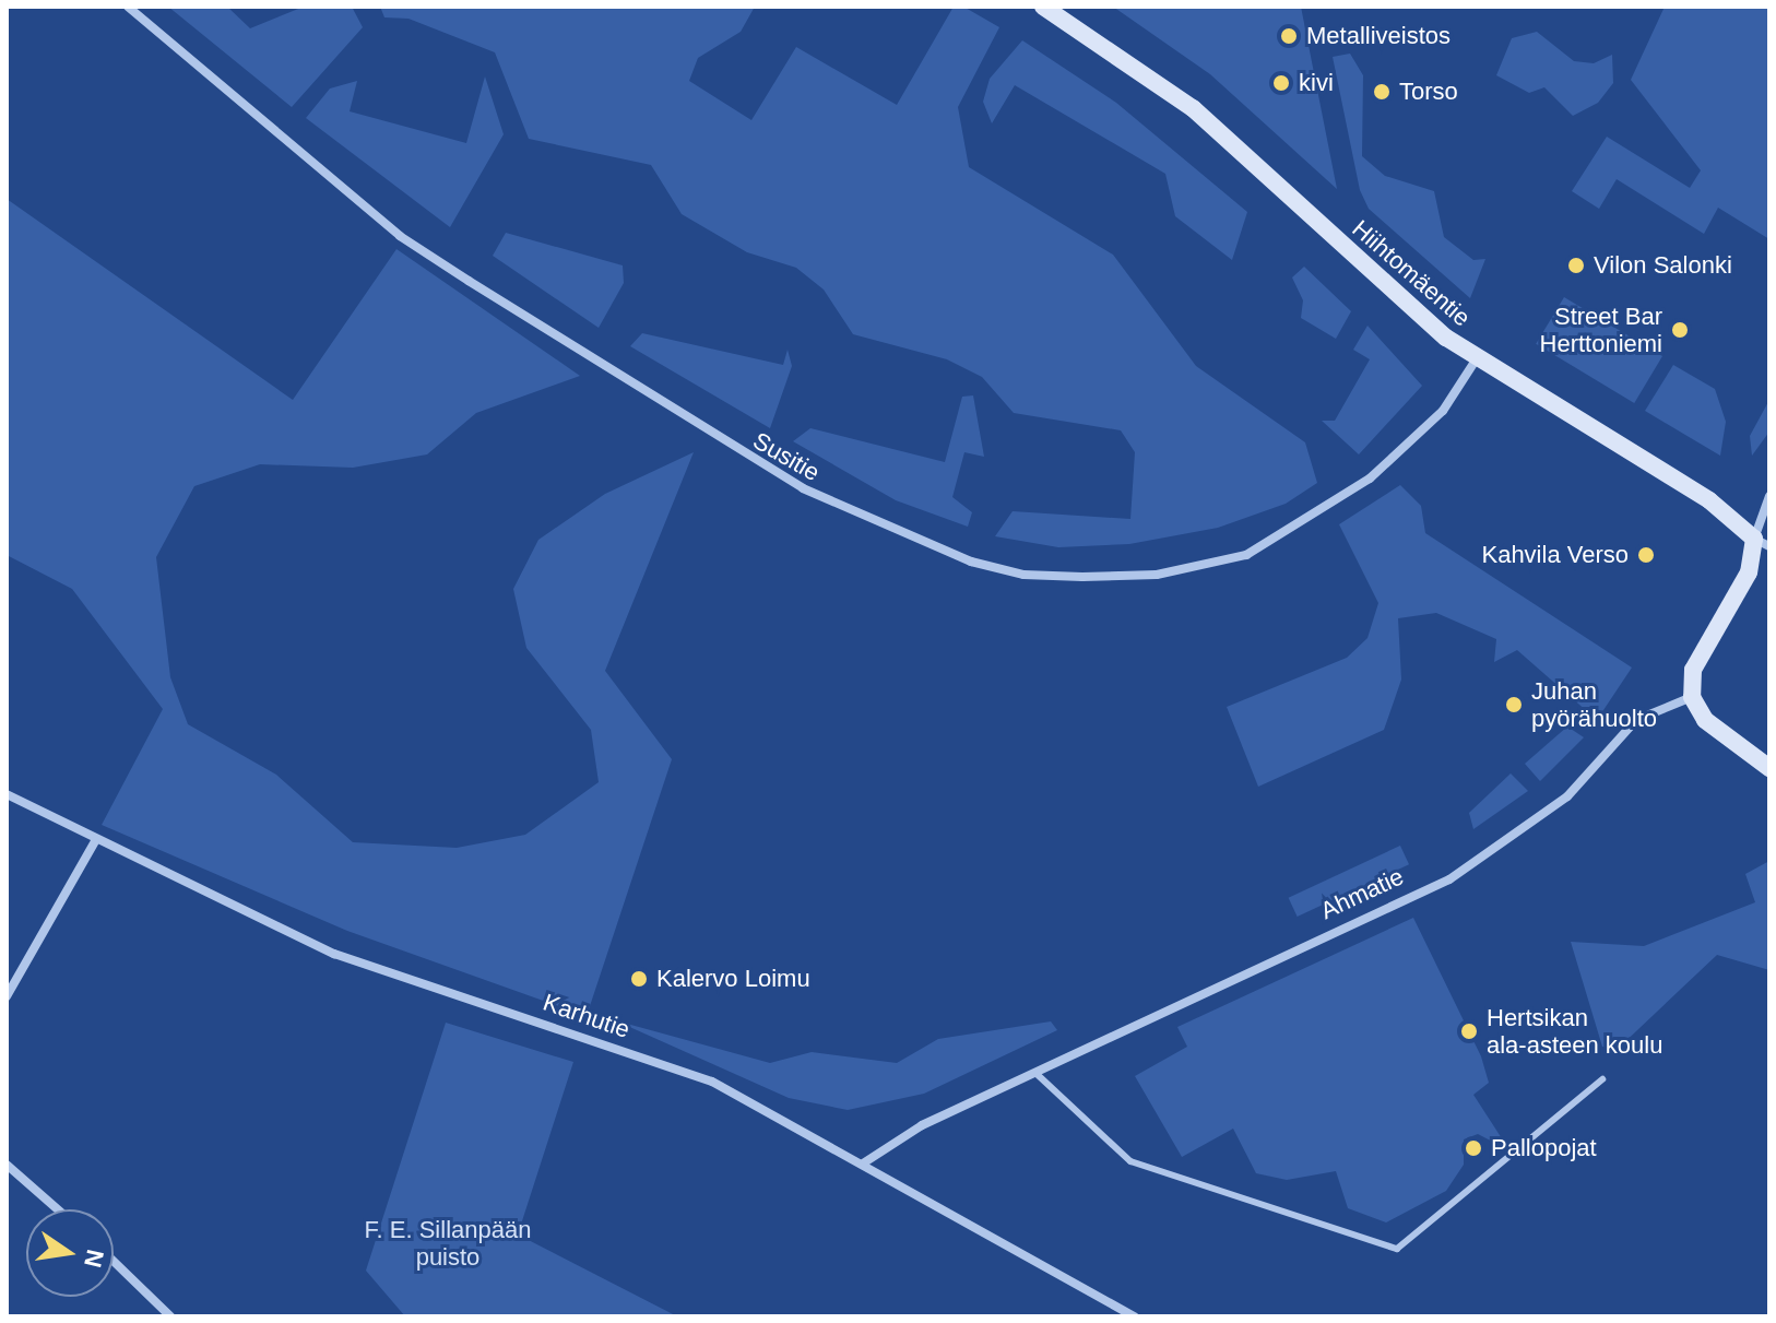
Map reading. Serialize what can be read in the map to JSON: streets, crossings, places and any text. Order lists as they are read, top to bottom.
{
  "streets": {
    "street": [
      "Hiihtomäentie",
      "Susitie",
      "Ahmatie",
      "Karhutie"
    ]
  },
  "crossings": [
    ["Hiihtomäentie", "Susitie"],
    ["Ahmatie", "Karhutie"]
  ],
  "parks": ["F. E. Sillanpään puisto"],
  "places": [
    "Metalliveistos",
    "kivi",
    "Torso",
    "Vilon Salonki",
    "Street Bar Herttoniemi",
    "Kahvila Verso",
    "Juhan pyörähuolto",
    "Kalervo Loimu",
    "Hertsikan ala-asteen koulu",
    "Pallopojat"
  ],
  "north": "right"
}
